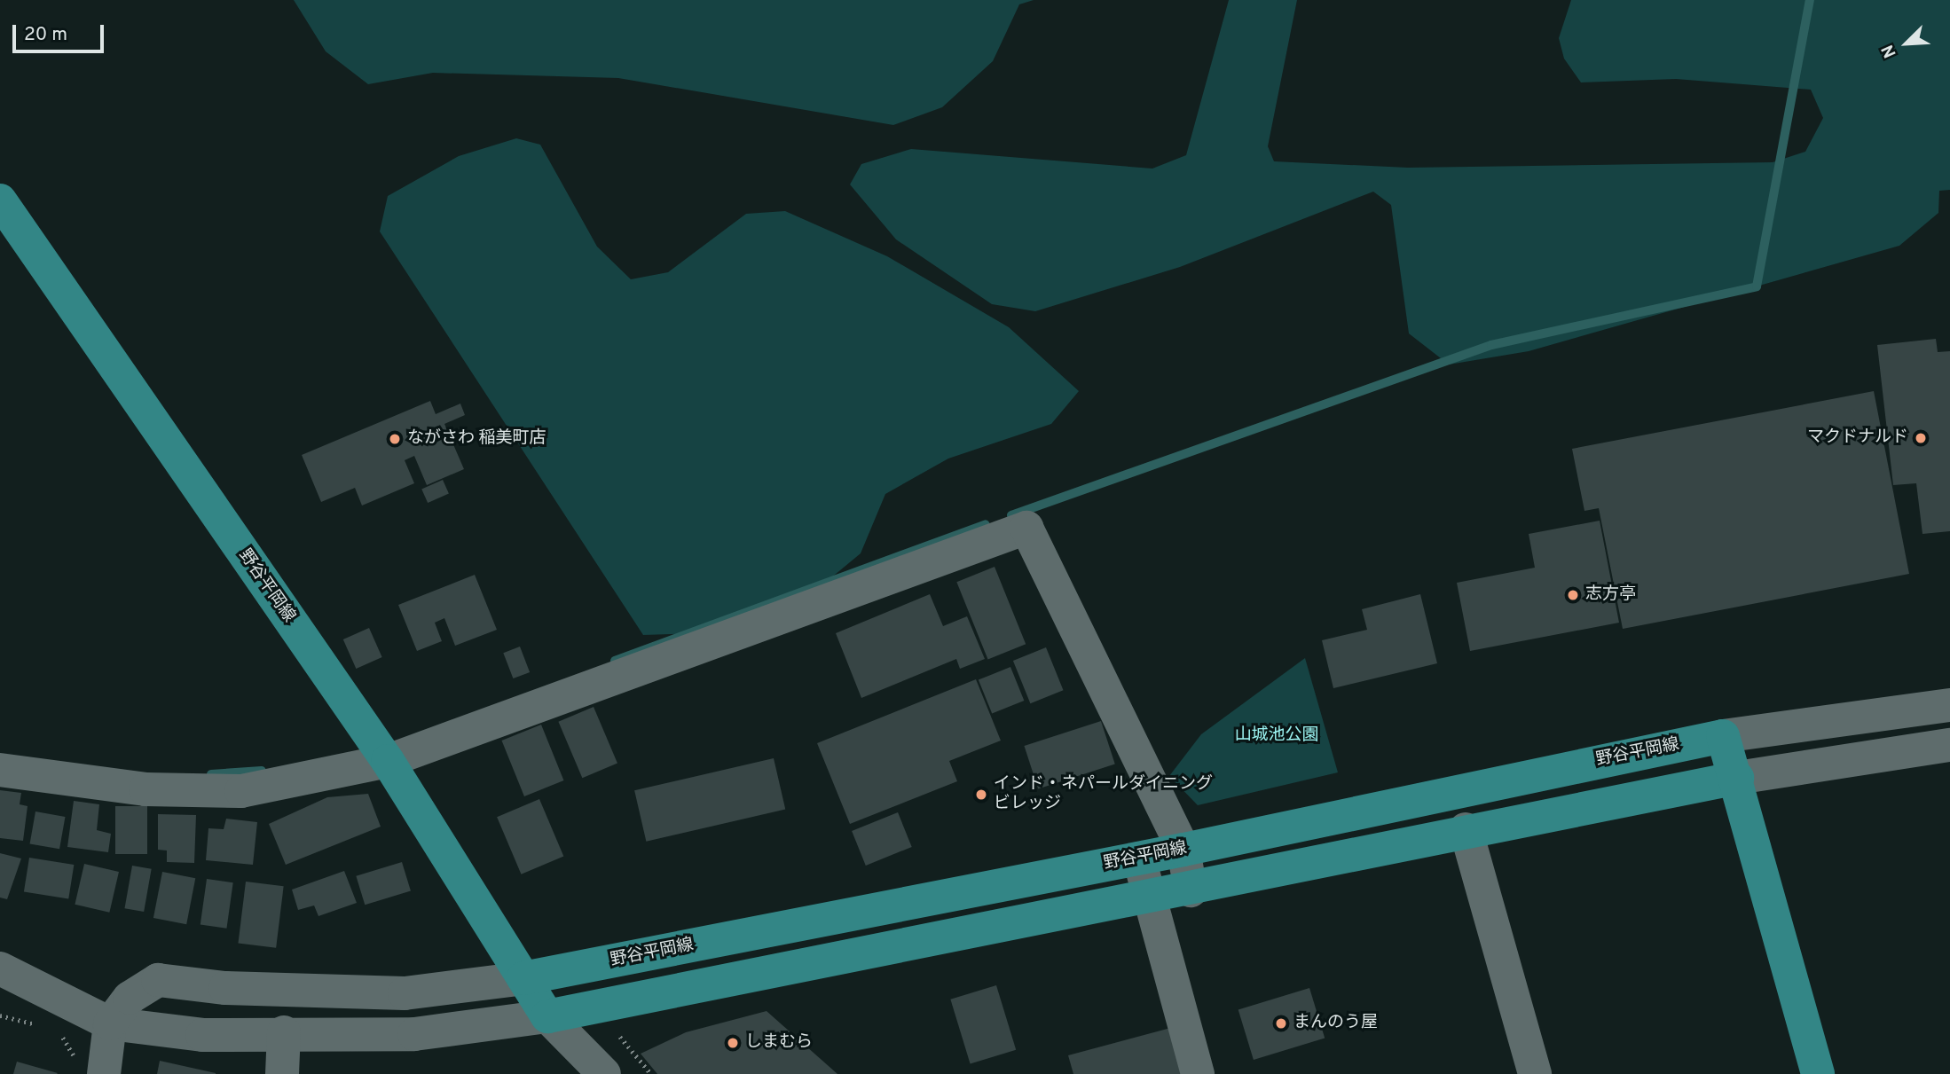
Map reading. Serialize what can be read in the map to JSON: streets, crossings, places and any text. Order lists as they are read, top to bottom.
{
  "streets": {
    "main road": ["野谷平岡線"]
  },
  "parks": ["山城池公園"],
  "places": [
    "マクドナルド",
    "ながさわ 稲美町店",
    "志方亭",
    "インド・ネパールダイニング ビレッジ",
    "まんのう屋",
    "しまむら"
  ],
  "scale_bar": "20 m",
  "north": "bottom left"
}
